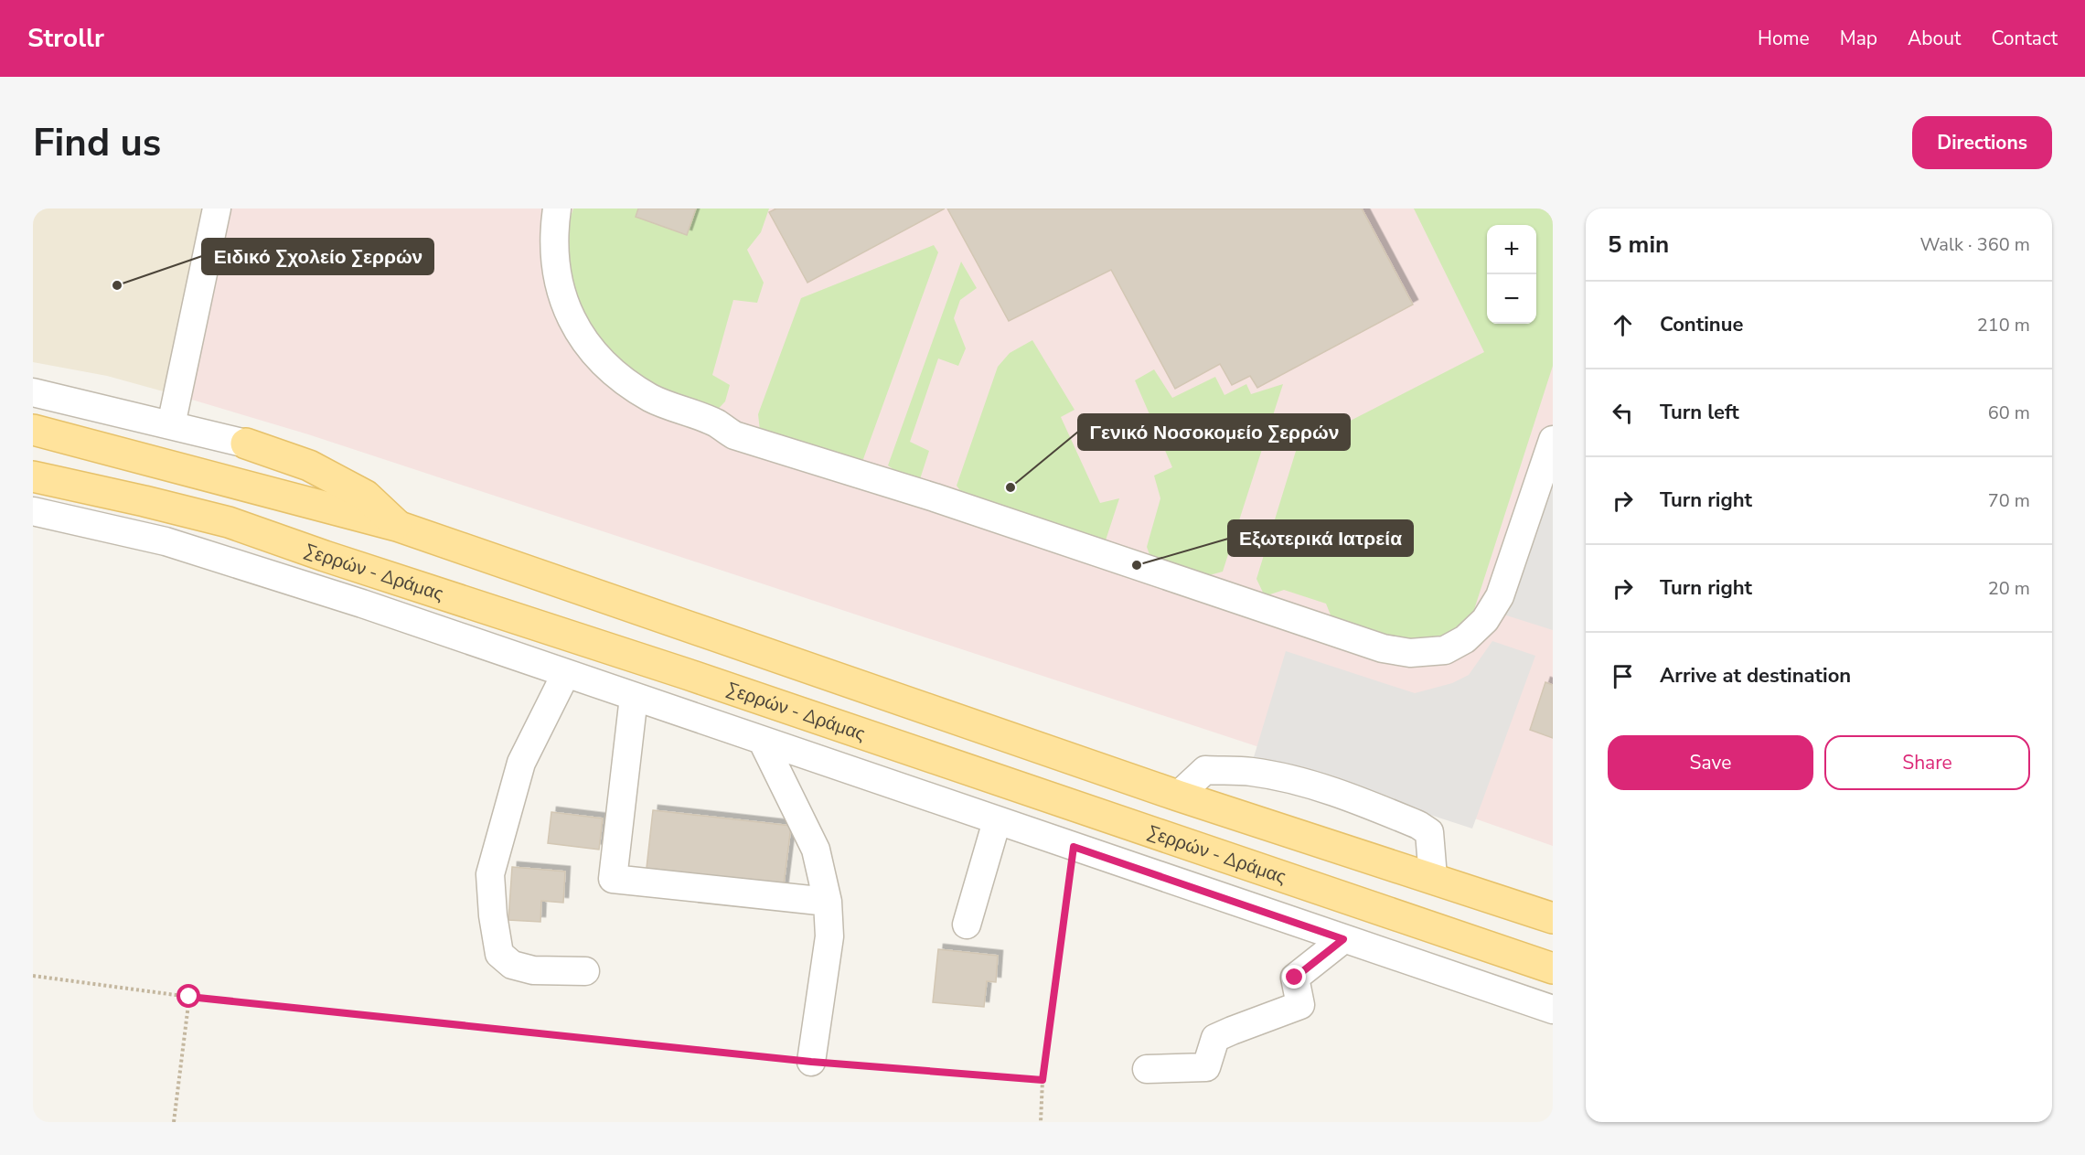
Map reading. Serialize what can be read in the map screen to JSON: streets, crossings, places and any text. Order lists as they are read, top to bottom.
{
  "streets": {
    "main road": ["Σερρών - Δράμας"]
  },
  "places": ["Ειδικό Σχολείο Σερρών", "Γενικό Νοσοκομείο Σερρών", "Εξωτερικά Ιατρεία"],
  "page": {
    "header": "Strollr",
    "nav": [
      "Home",
      "Map",
      "About",
      "Contact"
    ],
    "buttons": [
      "Directions",
      ["Save", "Share"]
    ],
    "title": "Find us",
    "heading": ["5 min", "Walk · 360 m"],
    "map_buttons": ["+", "−"],
    "list": [
      ["Continue", "210 m"],
      ["Turn left", "60 m"],
      ["Turn right", "70 m"],
      ["Turn right", "20 m"],
      "Arrive at destination"
    ]
  }
}
